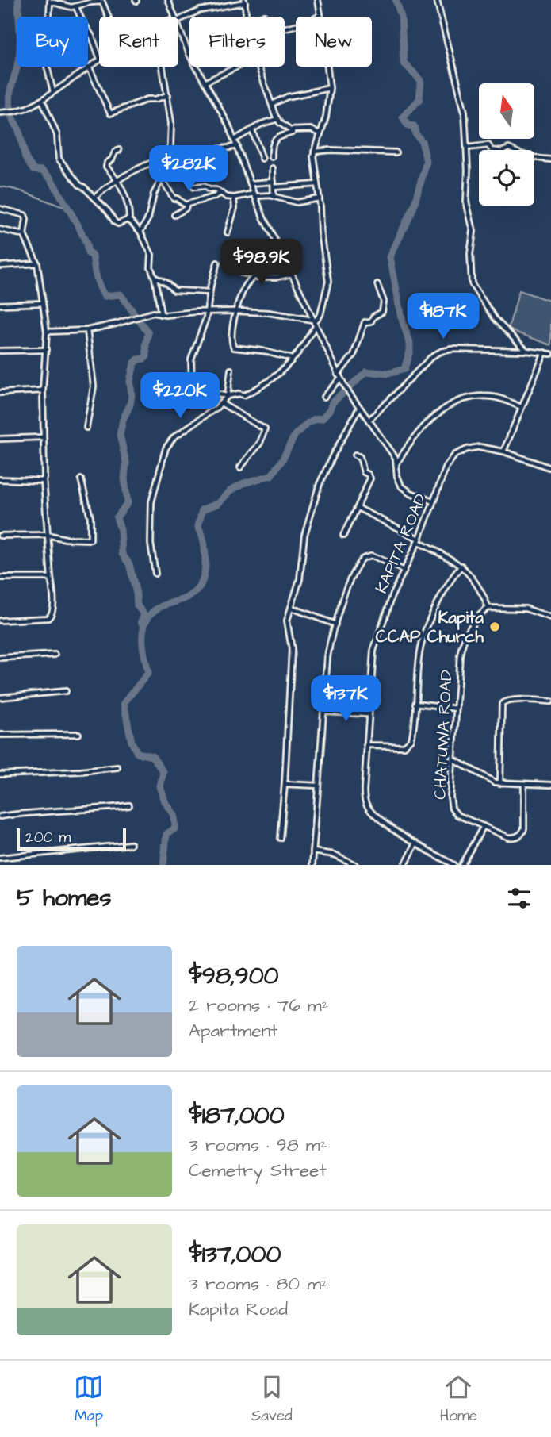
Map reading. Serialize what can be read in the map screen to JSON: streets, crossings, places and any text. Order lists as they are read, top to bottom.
{
  "streets": {
    "street": ["KAPITA ROAD", "CHATUWA ROAD"]
  },
  "places": ["Kapita CCAP Church"],
  "scale_bar": "200 m",
  "north": "top",
  "page": {
    "chip": [
      "Buy",
      "Rent",
      "Filters",
      "New"
    ],
    "price": [
      "$282K",
      "$98.9K",
      "$187K",
      "$220K",
      "$137K"
    ],
    "scale": "200 m",
    "heading": "5 homes",
    "list": [
      {
        "name": "$98,900",
        "note": "2 rooms · 76 m² · Apartment"
      },
      {
        "name": "$187,000",
        "note": "3 rooms · 98 m² · Cemetry Street"
      },
      {
        "name": "$137,000",
        "note": "3 rooms · 80 m² · Kapita Road"
      }
    ],
    "tabs": ["Map", "Saved", "Home"]
  }
}
